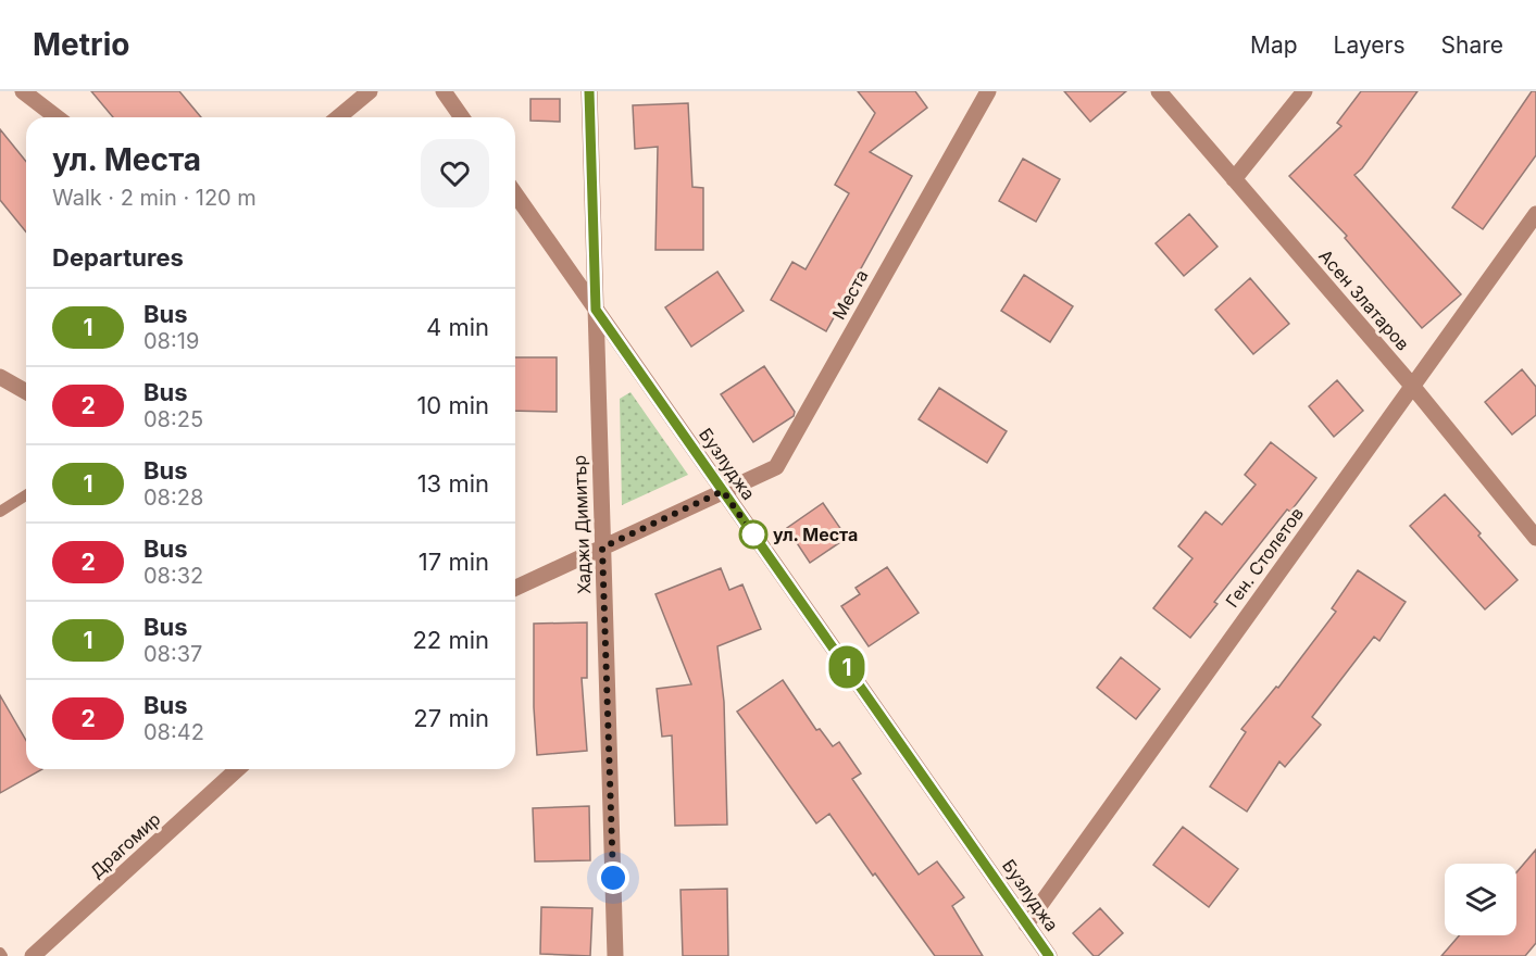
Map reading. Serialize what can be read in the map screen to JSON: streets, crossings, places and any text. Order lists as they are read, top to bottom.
{
  "streets": {
    "street": [
      "Места",
      "Асен Златаров",
      "Бузлуджа",
      "Хаджи Димитър",
      "Ген. Столетов",
      "Драгомир"
    ]
  },
  "crossings": [
    ["Места", "Бузлуджа"],
    ["Асен Златаров", "Ген. Столетов"],
    ["Бузлуджа", "Хаджи Димитър"],
    ["Бузлуджа", "Ген. Столетов"]
  ],
  "places": ["ул. Места"],
  "lines": ["bus line 1"],
  "page": {
    "header": "Metrio",
    "nav": ["Map", "Layers", "Share"],
    "on_map": "1",
    "heading": [
      ["ул. Места", "Walk · 2 min · 120 m"],
      "Departures"
    ],
    "list": [
      {
        "mark": "1",
        "name": "Bus",
        "note": "08:19",
        "value": "4 min"
      },
      {
        "mark": "2",
        "name": "Bus",
        "note": "08:25",
        "value": "10 min"
      },
      {
        "mark": "1",
        "name": "Bus",
        "note": "08:28",
        "value": "13 min"
      },
      {
        "mark": "2",
        "name": "Bus",
        "note": "08:32",
        "value": "17 min"
      },
      {
        "mark": "1",
        "name": "Bus",
        "note": "08:37",
        "value": "22 min"
      },
      {
        "mark": "2",
        "name": "Bus",
        "note": "08:42",
        "value": "27 min"
      }
    ]
  }
}
